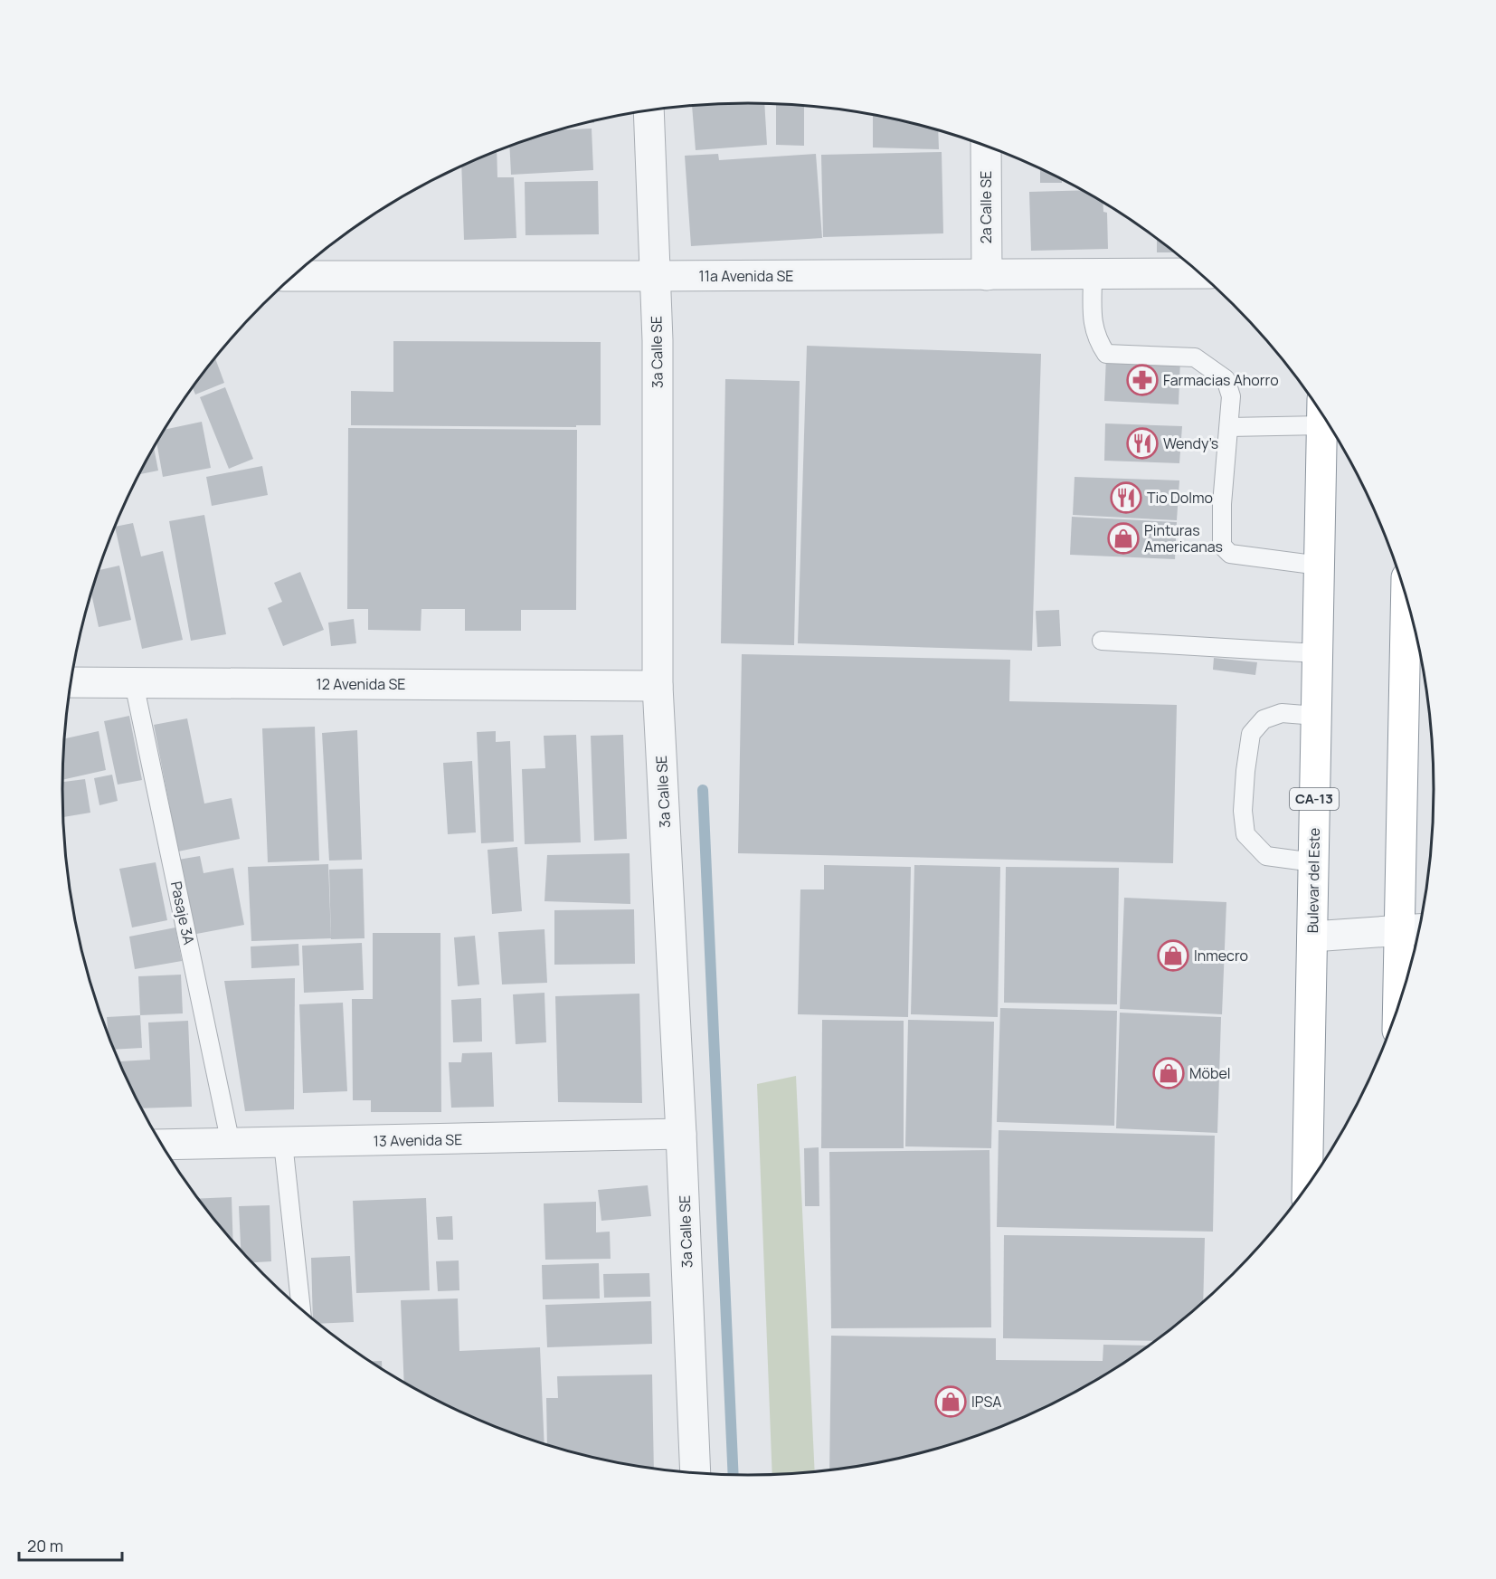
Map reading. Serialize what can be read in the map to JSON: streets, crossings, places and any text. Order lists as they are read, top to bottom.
{
  "streets": {
    "highway": ["CA-13", "Bulevar del Este"],
    "street": [
      "2a Calle SE",
      "11a Avenida SE",
      "3a Calle SE",
      "12 Avenida SE",
      "13 Avenida SE"
    ],
    "lane": ["Pasaje 3A"]
  },
  "crossings": [
    ["2a Calle SE", "11a Avenida SE"],
    ["11a Avenida SE", "3a Calle SE"],
    ["3a Calle SE", "12 Avenida SE"],
    ["3a Calle SE", "13 Avenida SE"],
    ["12 Avenida SE", "Pasaje 3A"],
    ["Pasaje 3A", "13 Avenida SE"]
  ],
  "places": {
    "pharmacy": ["Farmacias Ahorro"],
    "restaurant": ["Wendy’s", "Tio Dolmo"],
    "shop": [
      "Pinturas Americanas",
      "Inmecro",
      "Möbel",
      "IPSA"
    ]
  },
  "scale_bar": "20 m"
}
